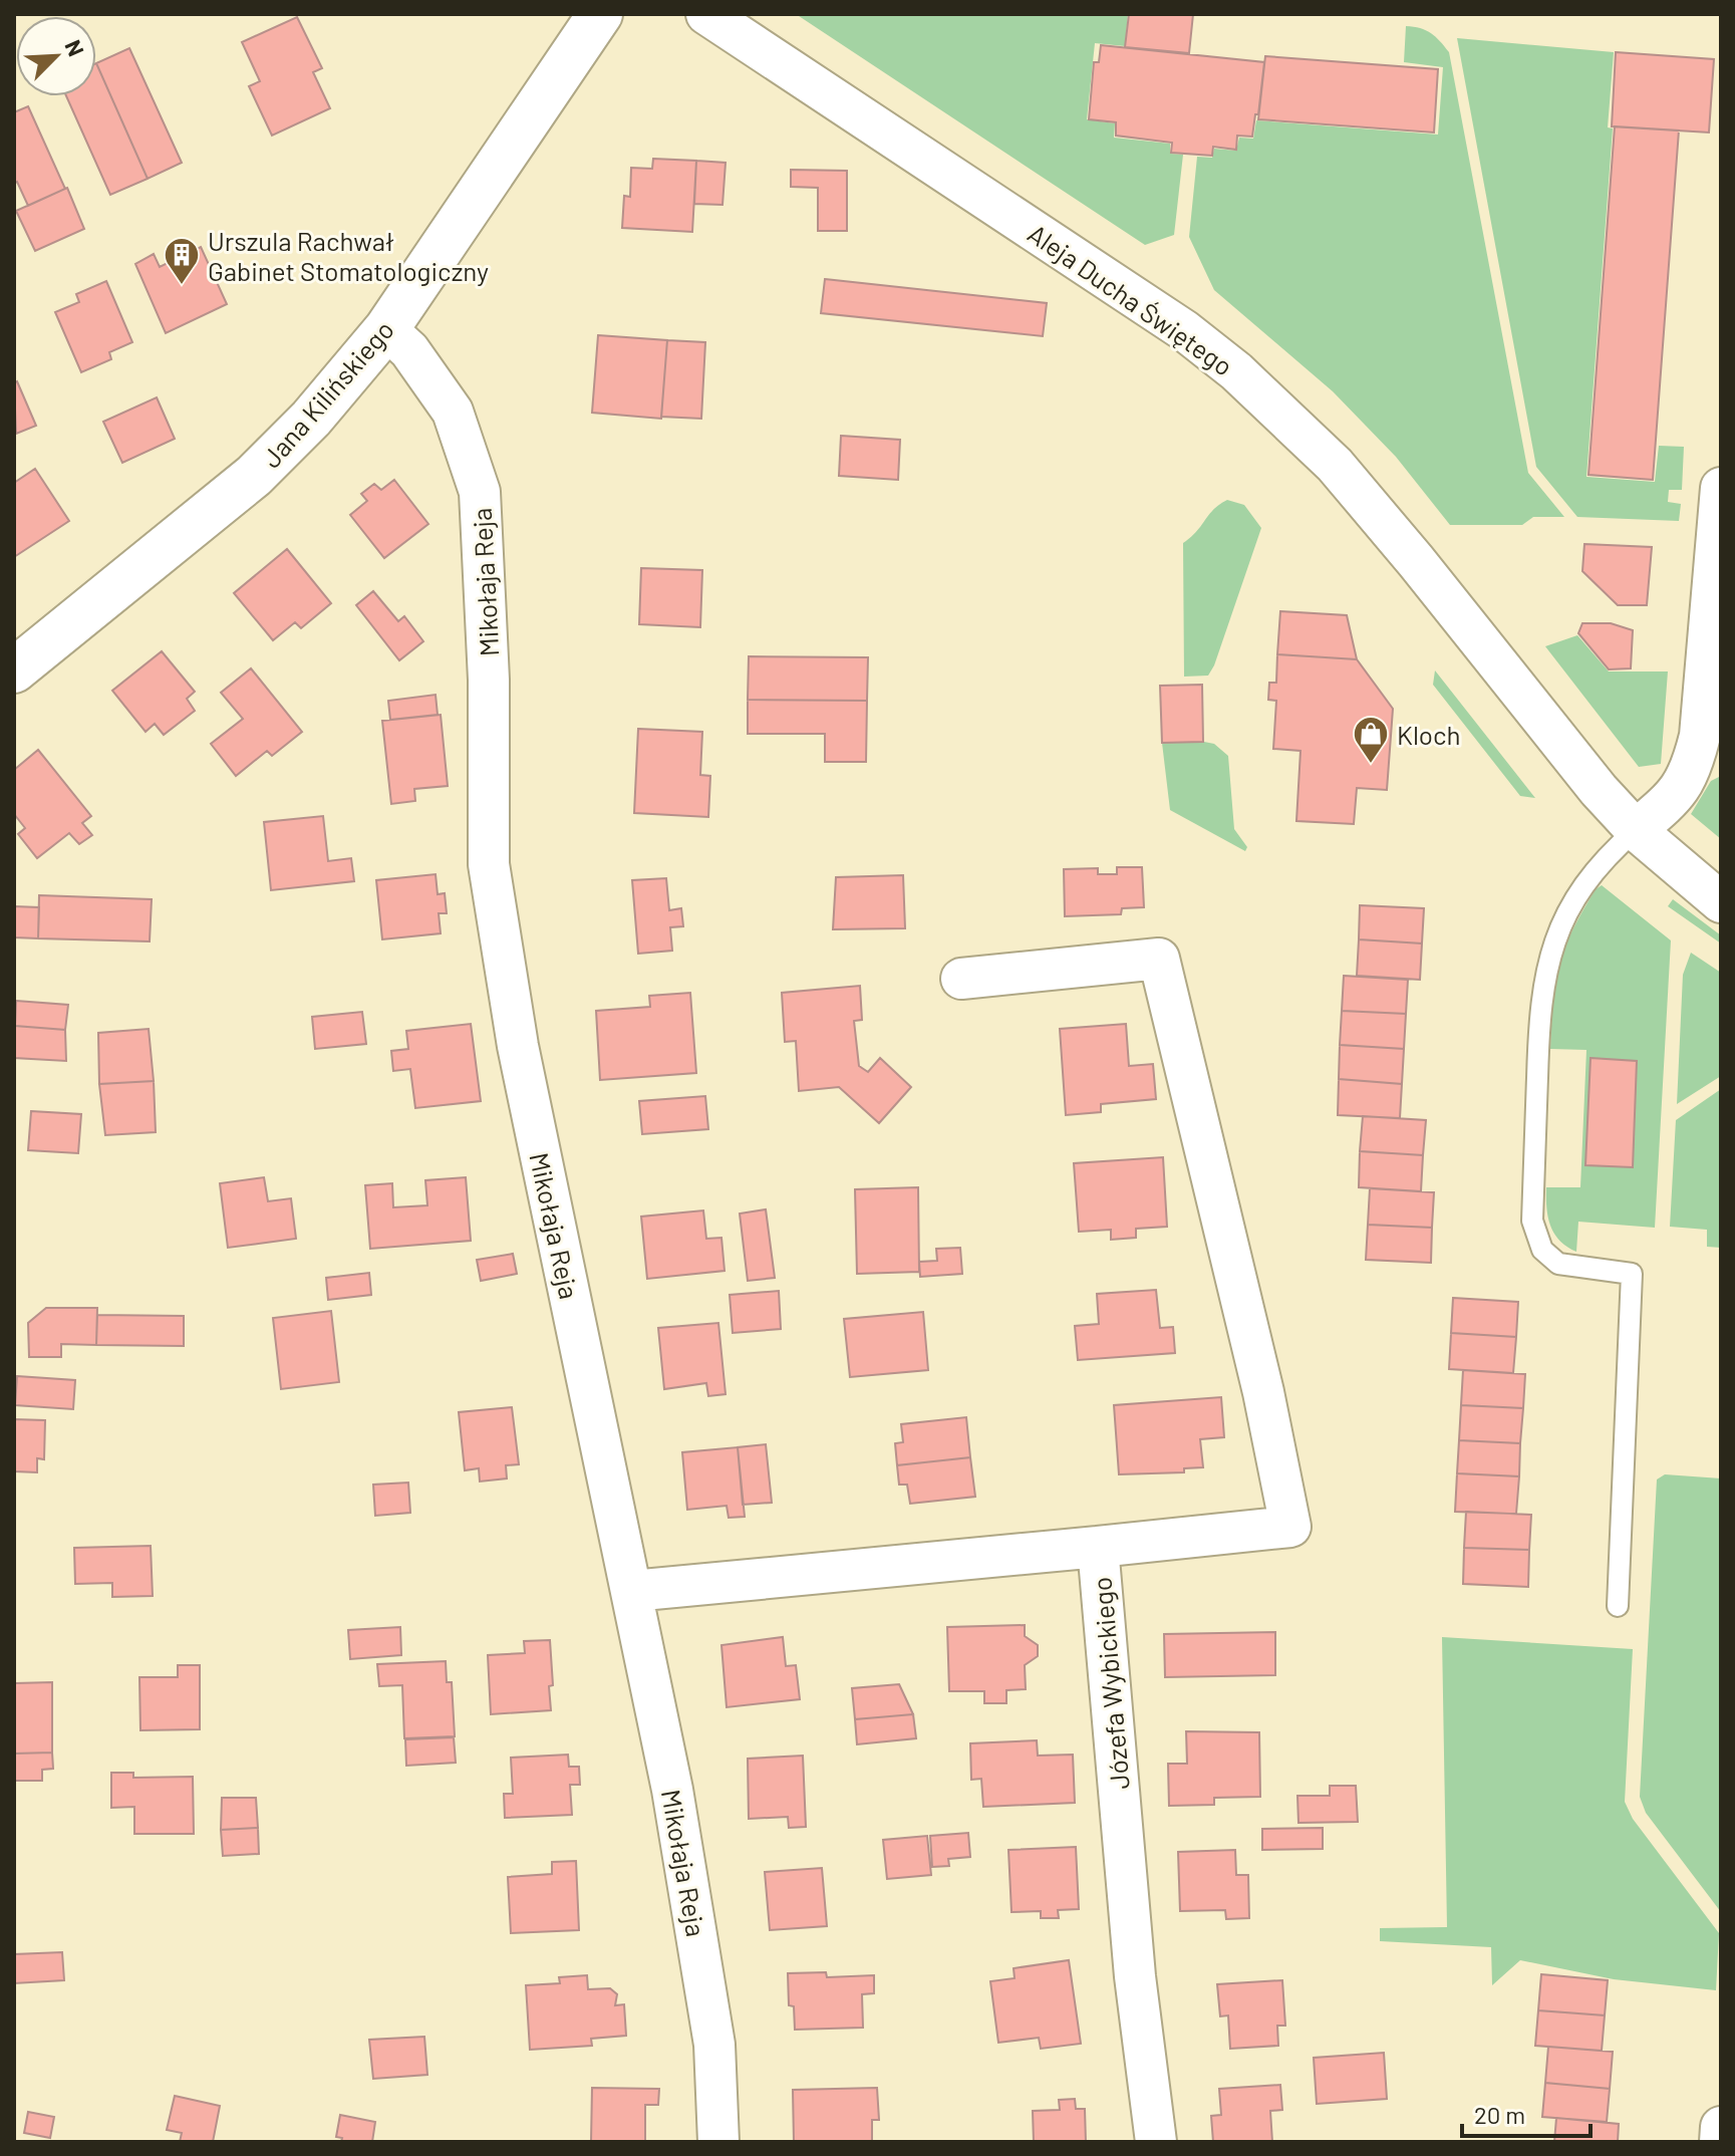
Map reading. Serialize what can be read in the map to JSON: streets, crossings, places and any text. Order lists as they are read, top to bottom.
{
  "streets": {
    "street": [
      "Aleja Ducha Świętego",
      "Jana Kilińskiego",
      "Mikołaja Reja",
      "Józefa Wybickiego"
    ]
  },
  "crossings": [
    ["Jana Kilińskiego", "Mikołaja Reja"],
    ["Mikołaja Reja", "Józefa Wybickiego"]
  ],
  "places": {
    "building": ["Urszula Rachwał Gabinet Stomatologiczny"],
    "shop": ["Kloch"]
  },
  "scale_bar": "20 m",
  "north": "top right"
}
